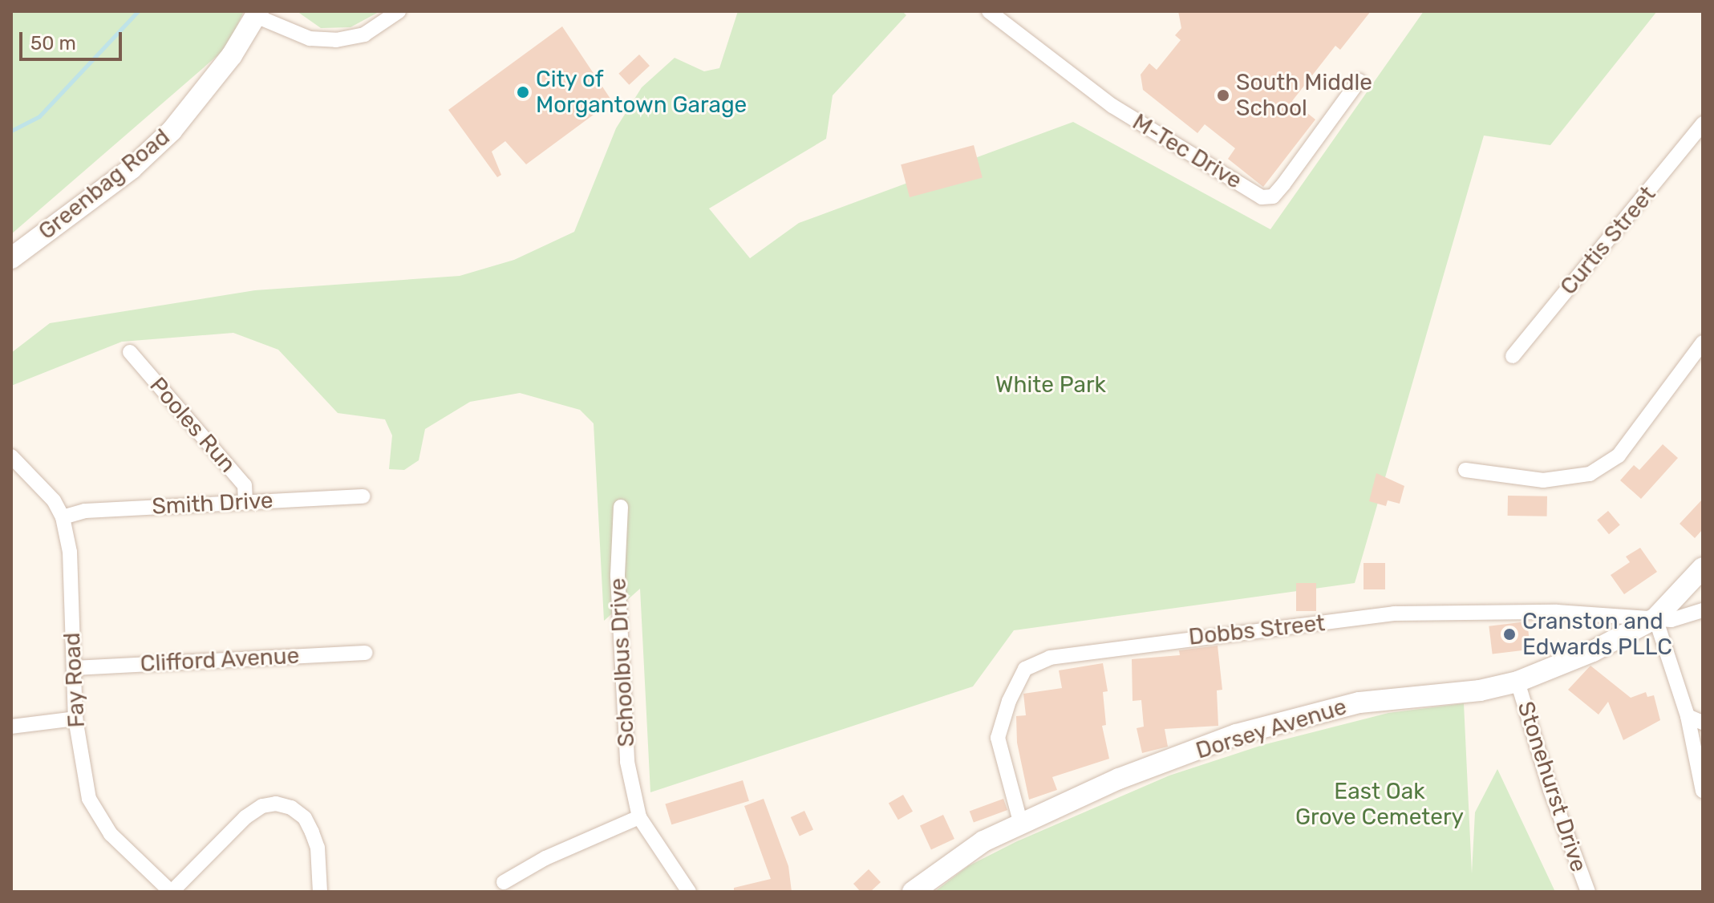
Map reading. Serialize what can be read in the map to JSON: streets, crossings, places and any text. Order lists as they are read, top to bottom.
{
  "streets": {
    "street": [
      "M-Tec Drive",
      "Greenbag Road",
      "Curtis Street",
      "Pooles Run",
      "Smith Drive",
      "Dobbs Street",
      "Clifford Avenue",
      "Schoolbus Drive",
      "Fay Road",
      "Dorsey Avenue",
      "Stonehurst Drive"
    ]
  },
  "crossings": [
    ["Pooles Run", "Smith Drive"],
    ["Smith Drive", "Fay Road"],
    ["Dobbs Street", "Dorsey Avenue"],
    ["Clifford Avenue", "Fay Road"],
    ["Dorsey Avenue", "Stonehurst Drive"]
  ],
  "parks": ["White Park", "East Oak Grove Cemetery"],
  "places": ["City of Morgantown Garage", "South Middle School", "Cranston and Edwards PLLC"],
  "scale_bar": "50 m"
}
